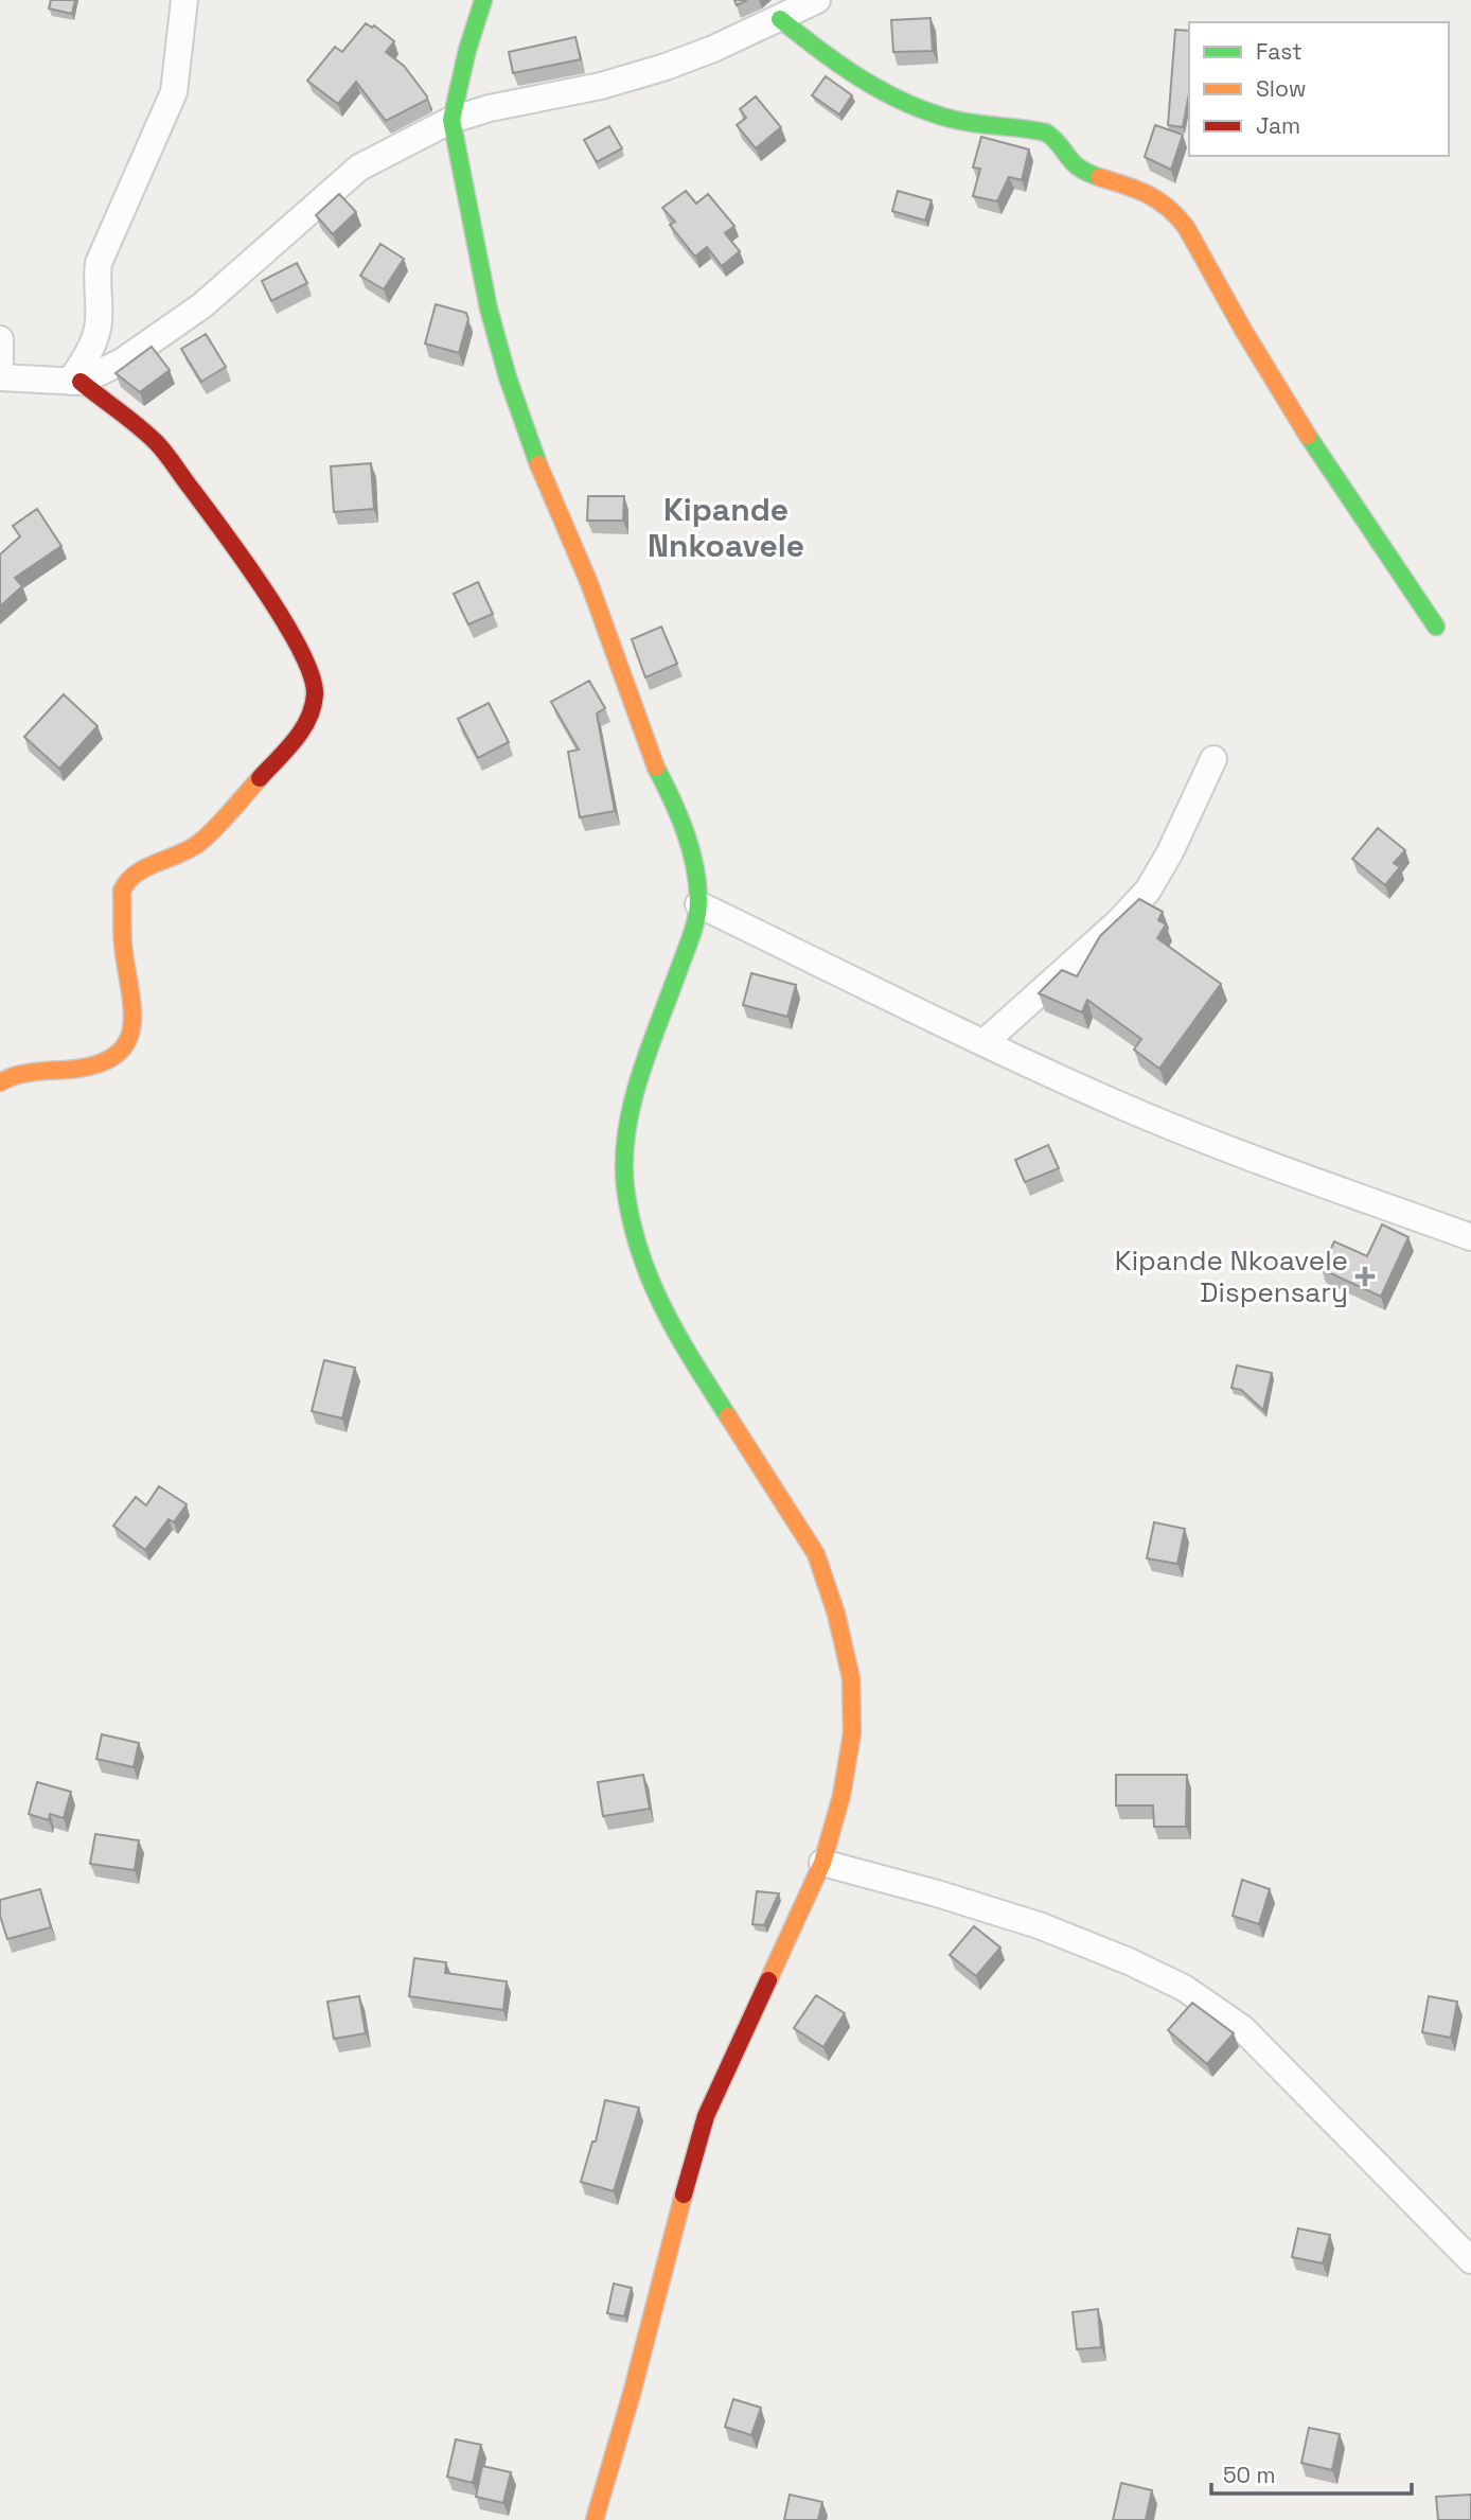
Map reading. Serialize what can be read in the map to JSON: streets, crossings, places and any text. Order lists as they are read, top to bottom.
{
  "districts": ["Kipande Nnkoavele"],
  "places": {
    "health": ["Kipande Nkoavele Dispensary"]
  },
  "legend": ["Fast", "Slow", "Jam"],
  "scale_bar": "50 m"
}
